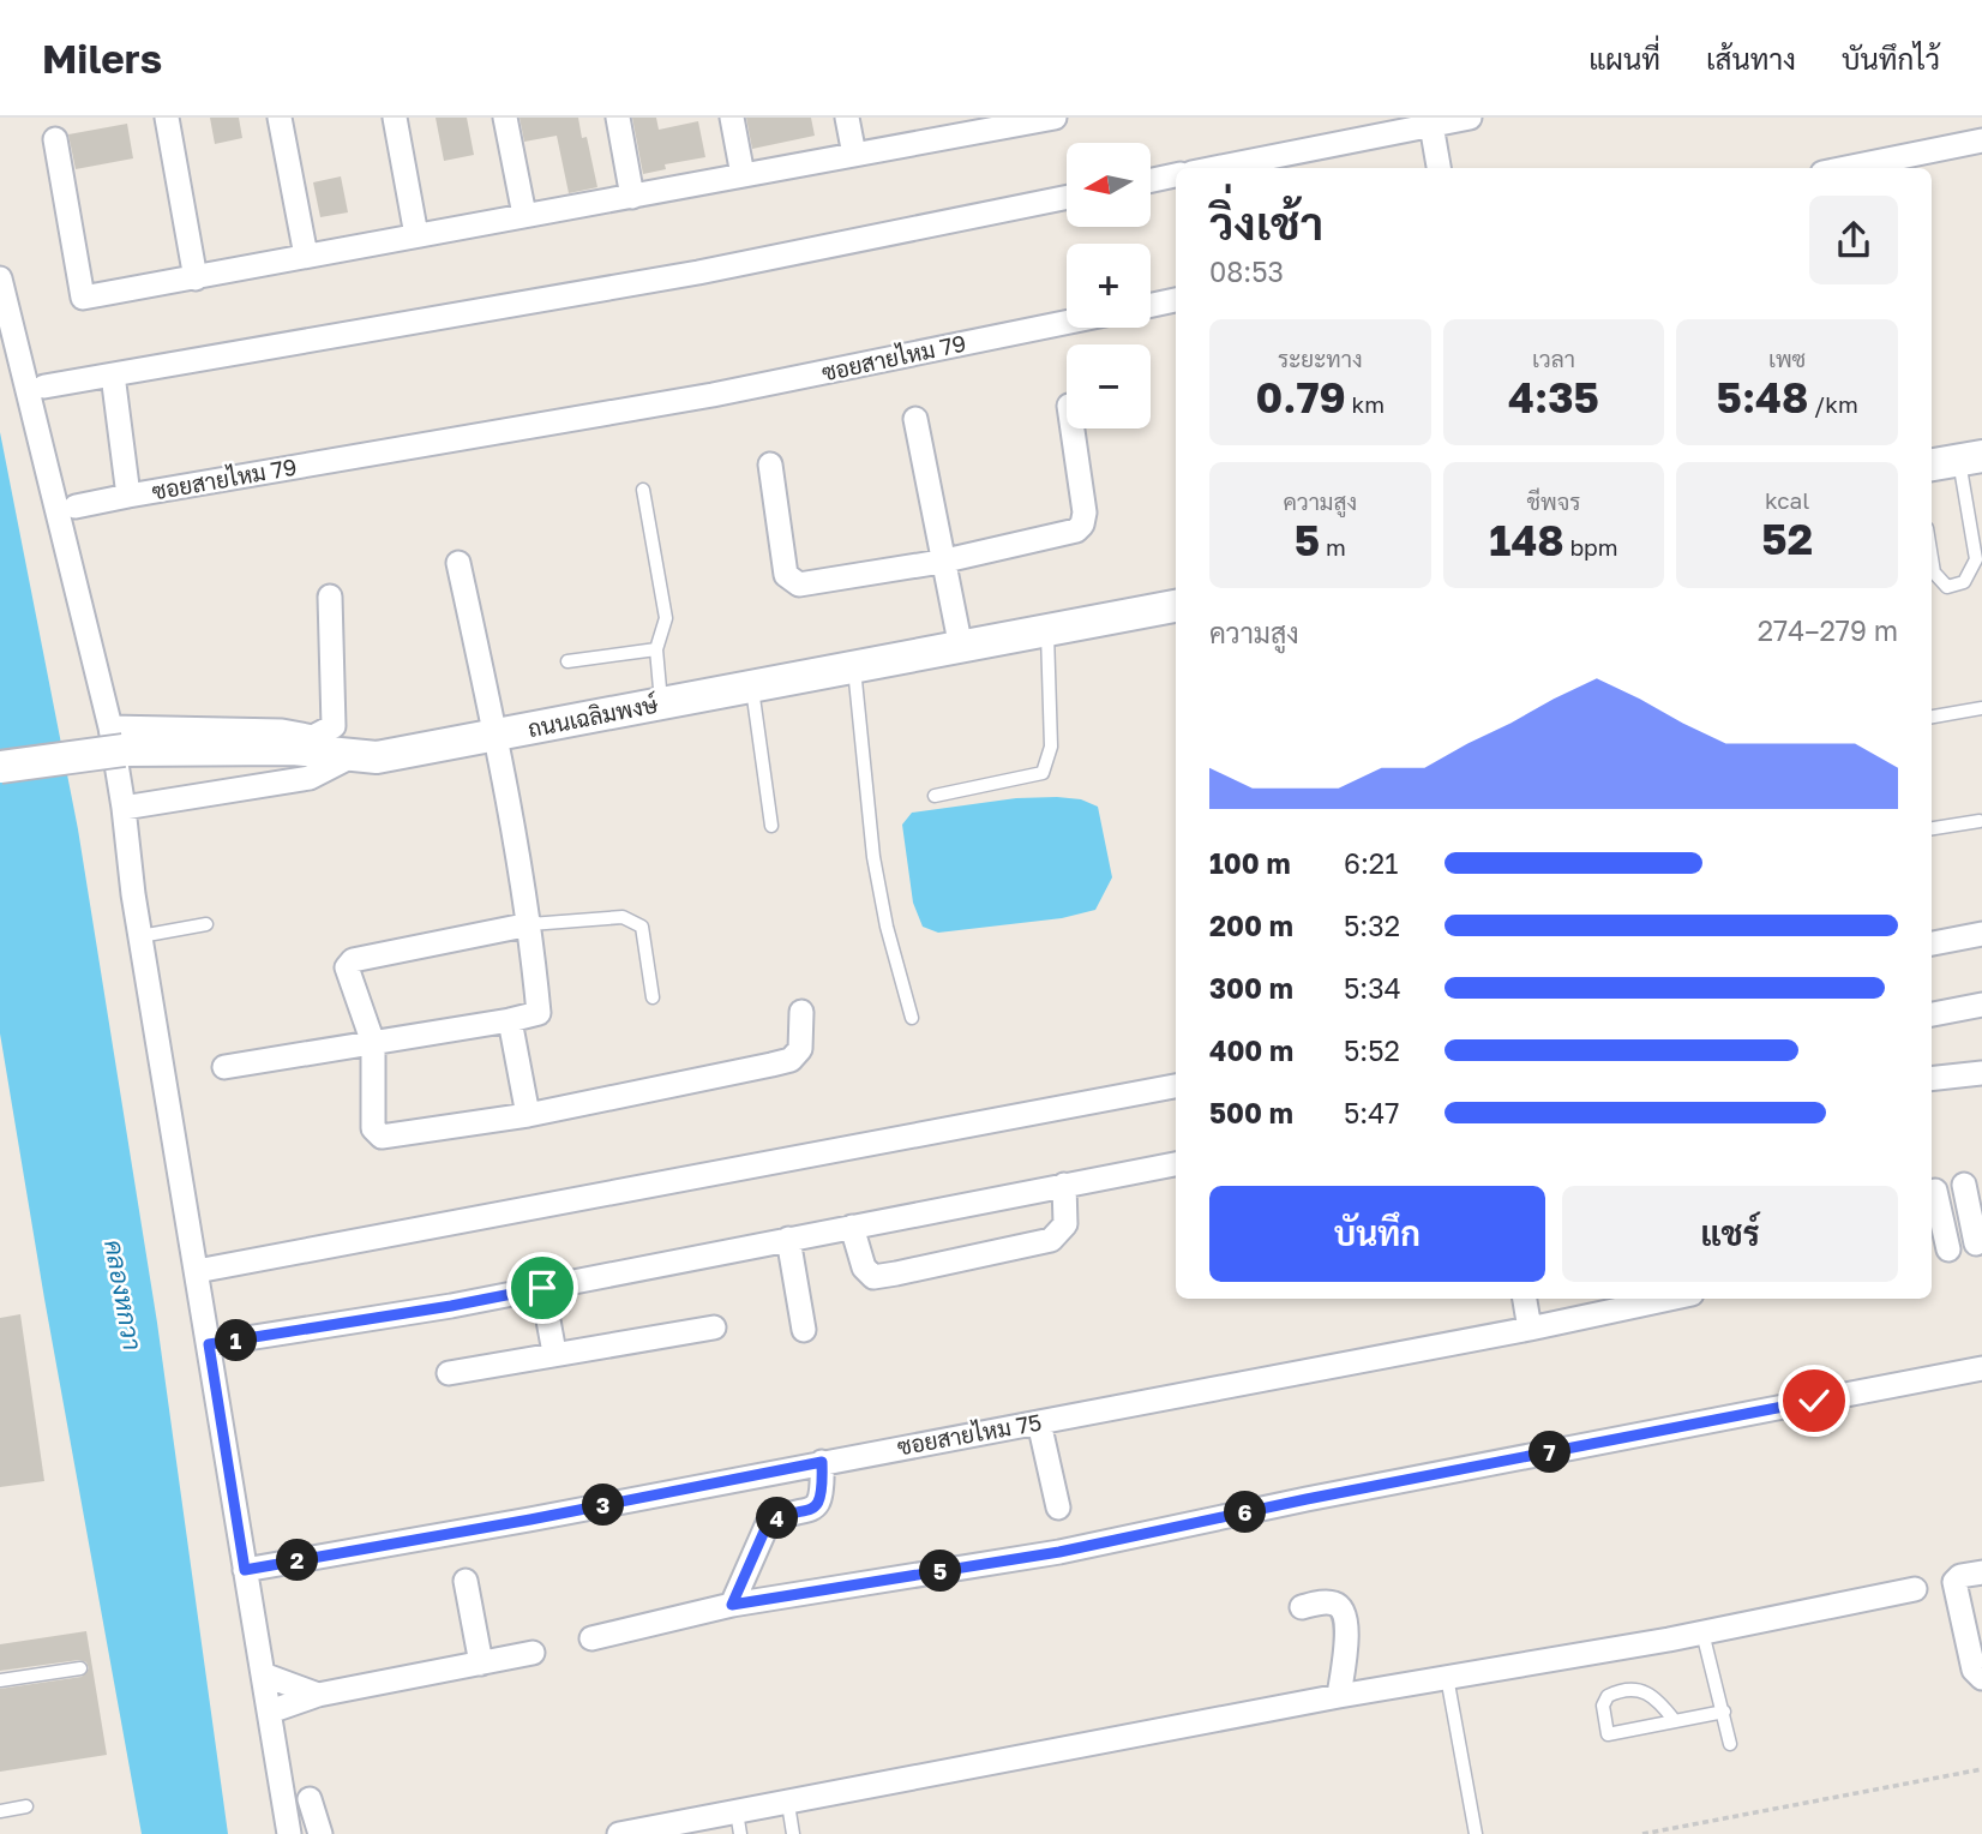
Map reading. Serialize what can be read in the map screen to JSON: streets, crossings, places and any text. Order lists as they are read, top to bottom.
{
  "streets": {
    "main road": ["ถนนเฉลิมพงษ์"],
    "street": ["ซอยสายไหม 79", "ซอยสายไหม 75"]
  },
  "water": ["คลองหกวา"],
  "north": "left",
  "page": {
    "header": "Milers",
    "nav": ["แผนที่", "เส้นทาง", "บันทึกไว้"],
    "map_buttons": ["+", "−"],
    "heading": ["วิ่งเช้า", "08:53"],
    "stats": [
      ["ระยะทาง", "0.79 km"],
      ["เวลา", "4:35"],
      ["เพซ", "5:48 /km"],
      ["ความสูง", "5 m"],
      ["ชีพจร", "148 bpm"],
      ["kcal", "52"]
    ],
    "chart": ["ความสูง", "274–279 m"],
    "list": [
      {
        "name": "100 m",
        "note": "6:21"
      },
      {
        "name": "200 m",
        "note": "5:32"
      },
      {
        "name": "300 m",
        "note": "5:34"
      },
      {
        "name": "400 m",
        "note": "5:52"
      },
      {
        "name": "500 m",
        "note": "5:47"
      }
    ],
    "buttons": ["บันทึก", "แชร์"],
    "pins": [
      "1",
      "7",
      "3",
      "6",
      "4",
      "2",
      "5"
    ]
  }
}
